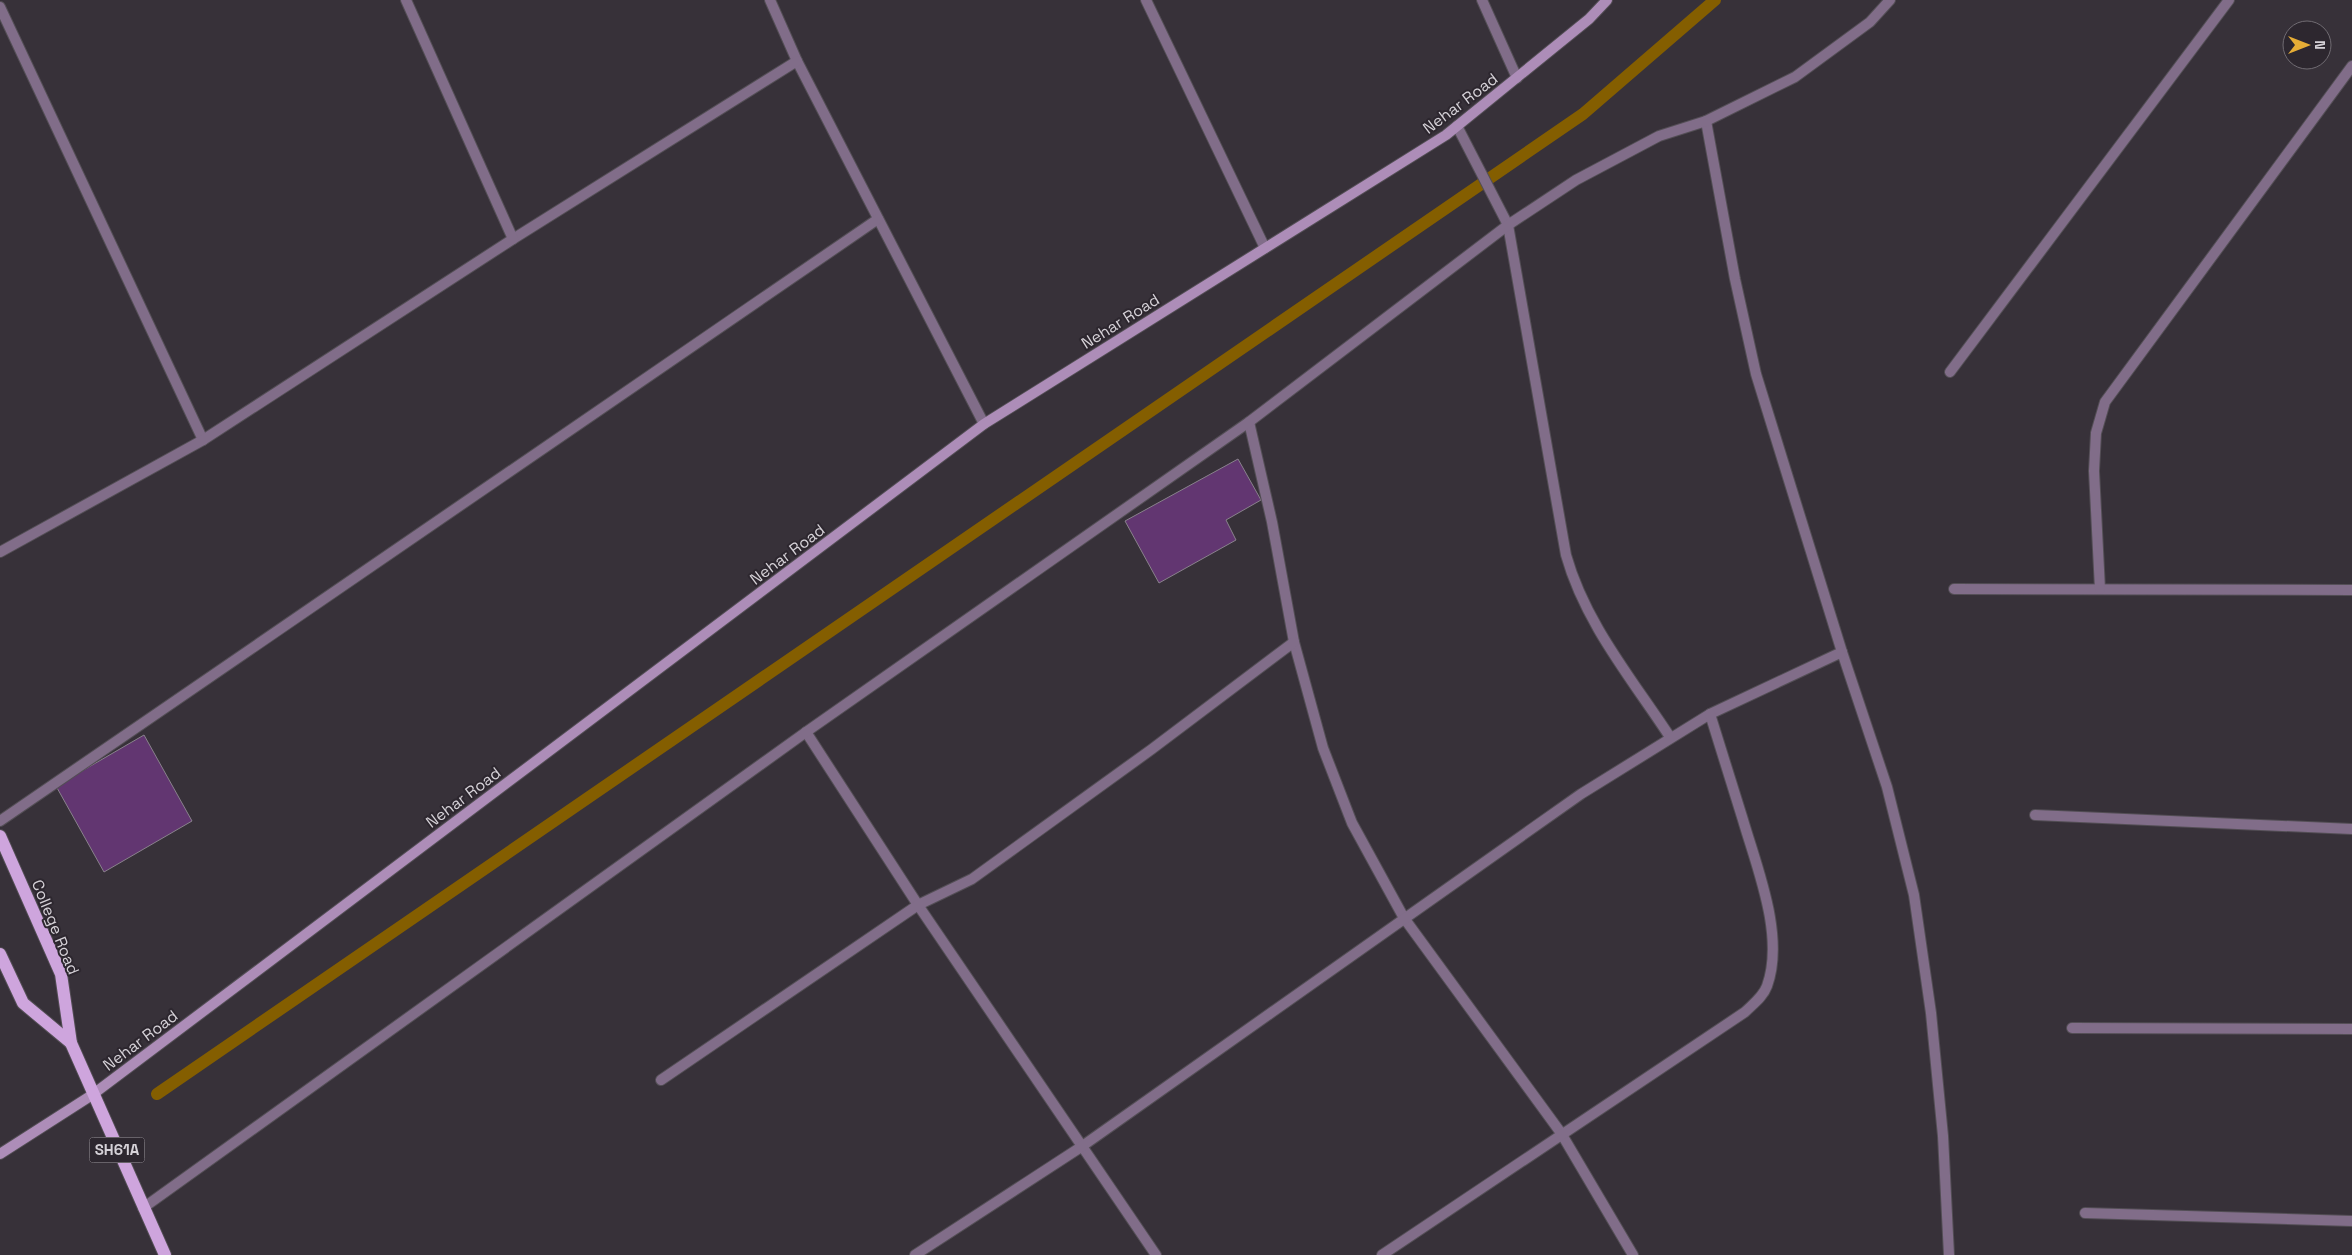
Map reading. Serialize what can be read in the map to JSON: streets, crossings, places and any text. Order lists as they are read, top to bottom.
{
  "streets": {
    "main road": ["College Road", "SH61A"],
    "street": ["Nehar Road"]
  },
  "crossings": [
    ["Nehar Road", "College Road"],
    ["College Road", "SH61A"]
  ],
  "north": "right"
}
